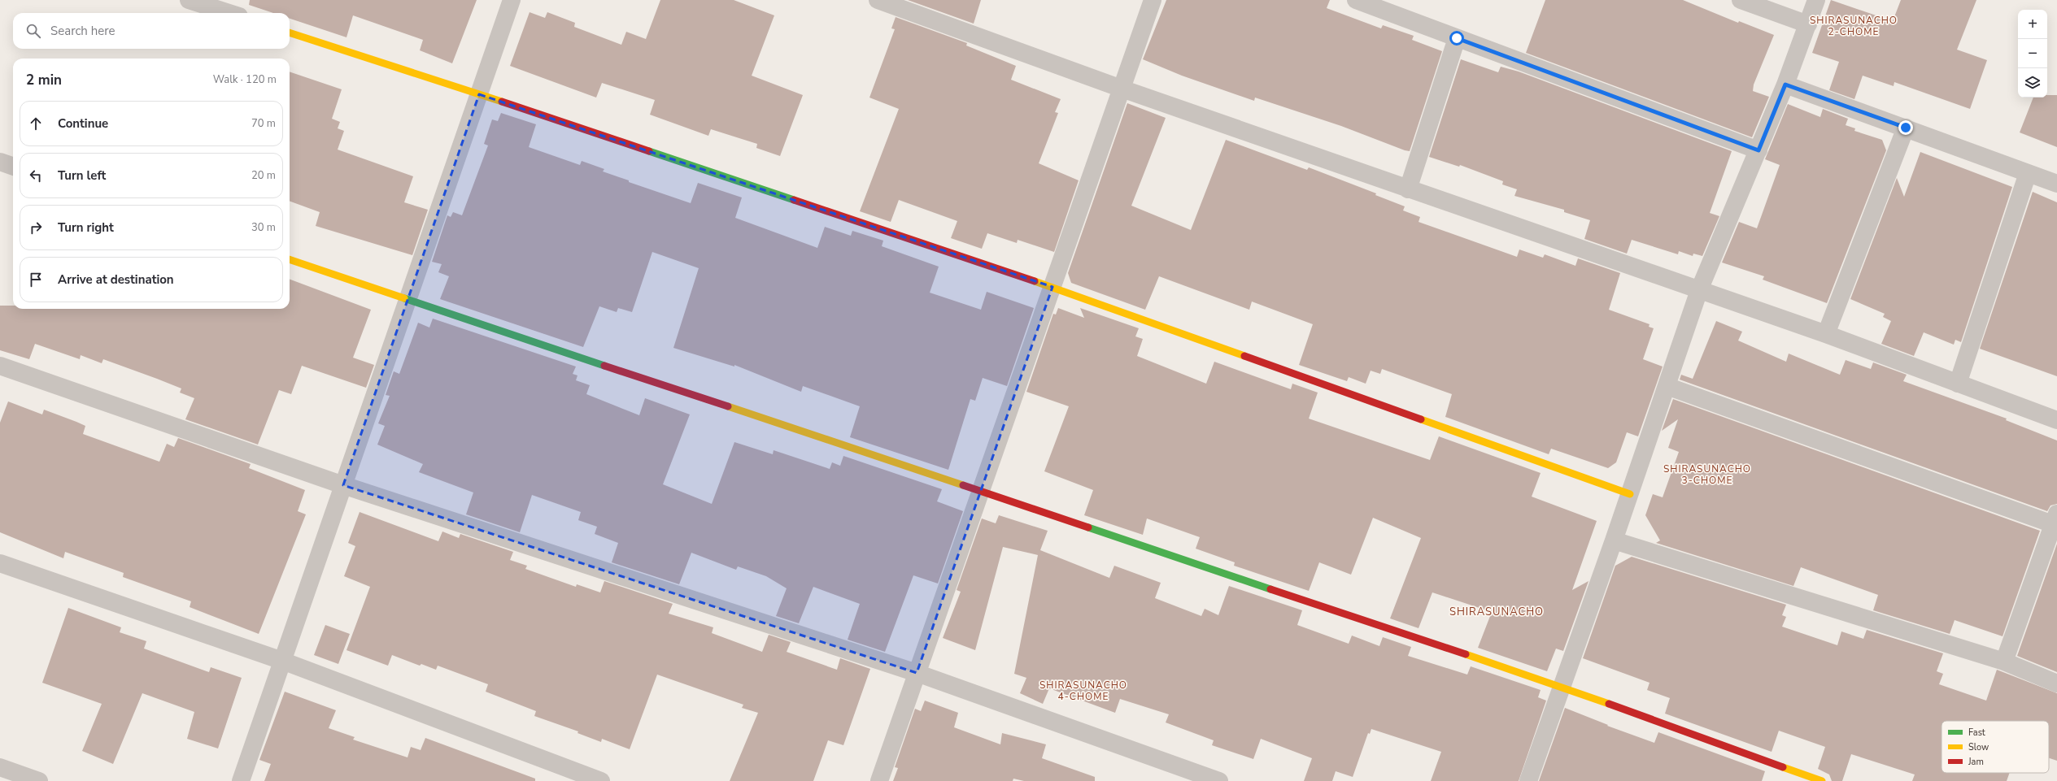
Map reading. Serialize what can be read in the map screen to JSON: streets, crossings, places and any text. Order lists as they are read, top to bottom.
{
  "districts": [
    "SHIRASUNACHO 2-CHOME",
    "SHIRASUNACHO 3-CHOME",
    "SHIRASUNACHO",
    "SHIRASUNACHO 4-CHOME"
  ],
  "legend": ["Fast", "Slow", "Jam"],
  "page": {
    "map_buttons": ["+", "−"],
    "search": "Search here",
    "heading": ["2 min", "Walk · 120 m"],
    "list": [
      ["Continue", "70 m"],
      ["Turn left", "20 m"],
      ["Turn right", "30 m"],
      "Arrive at destination"
    ]
  }
}
